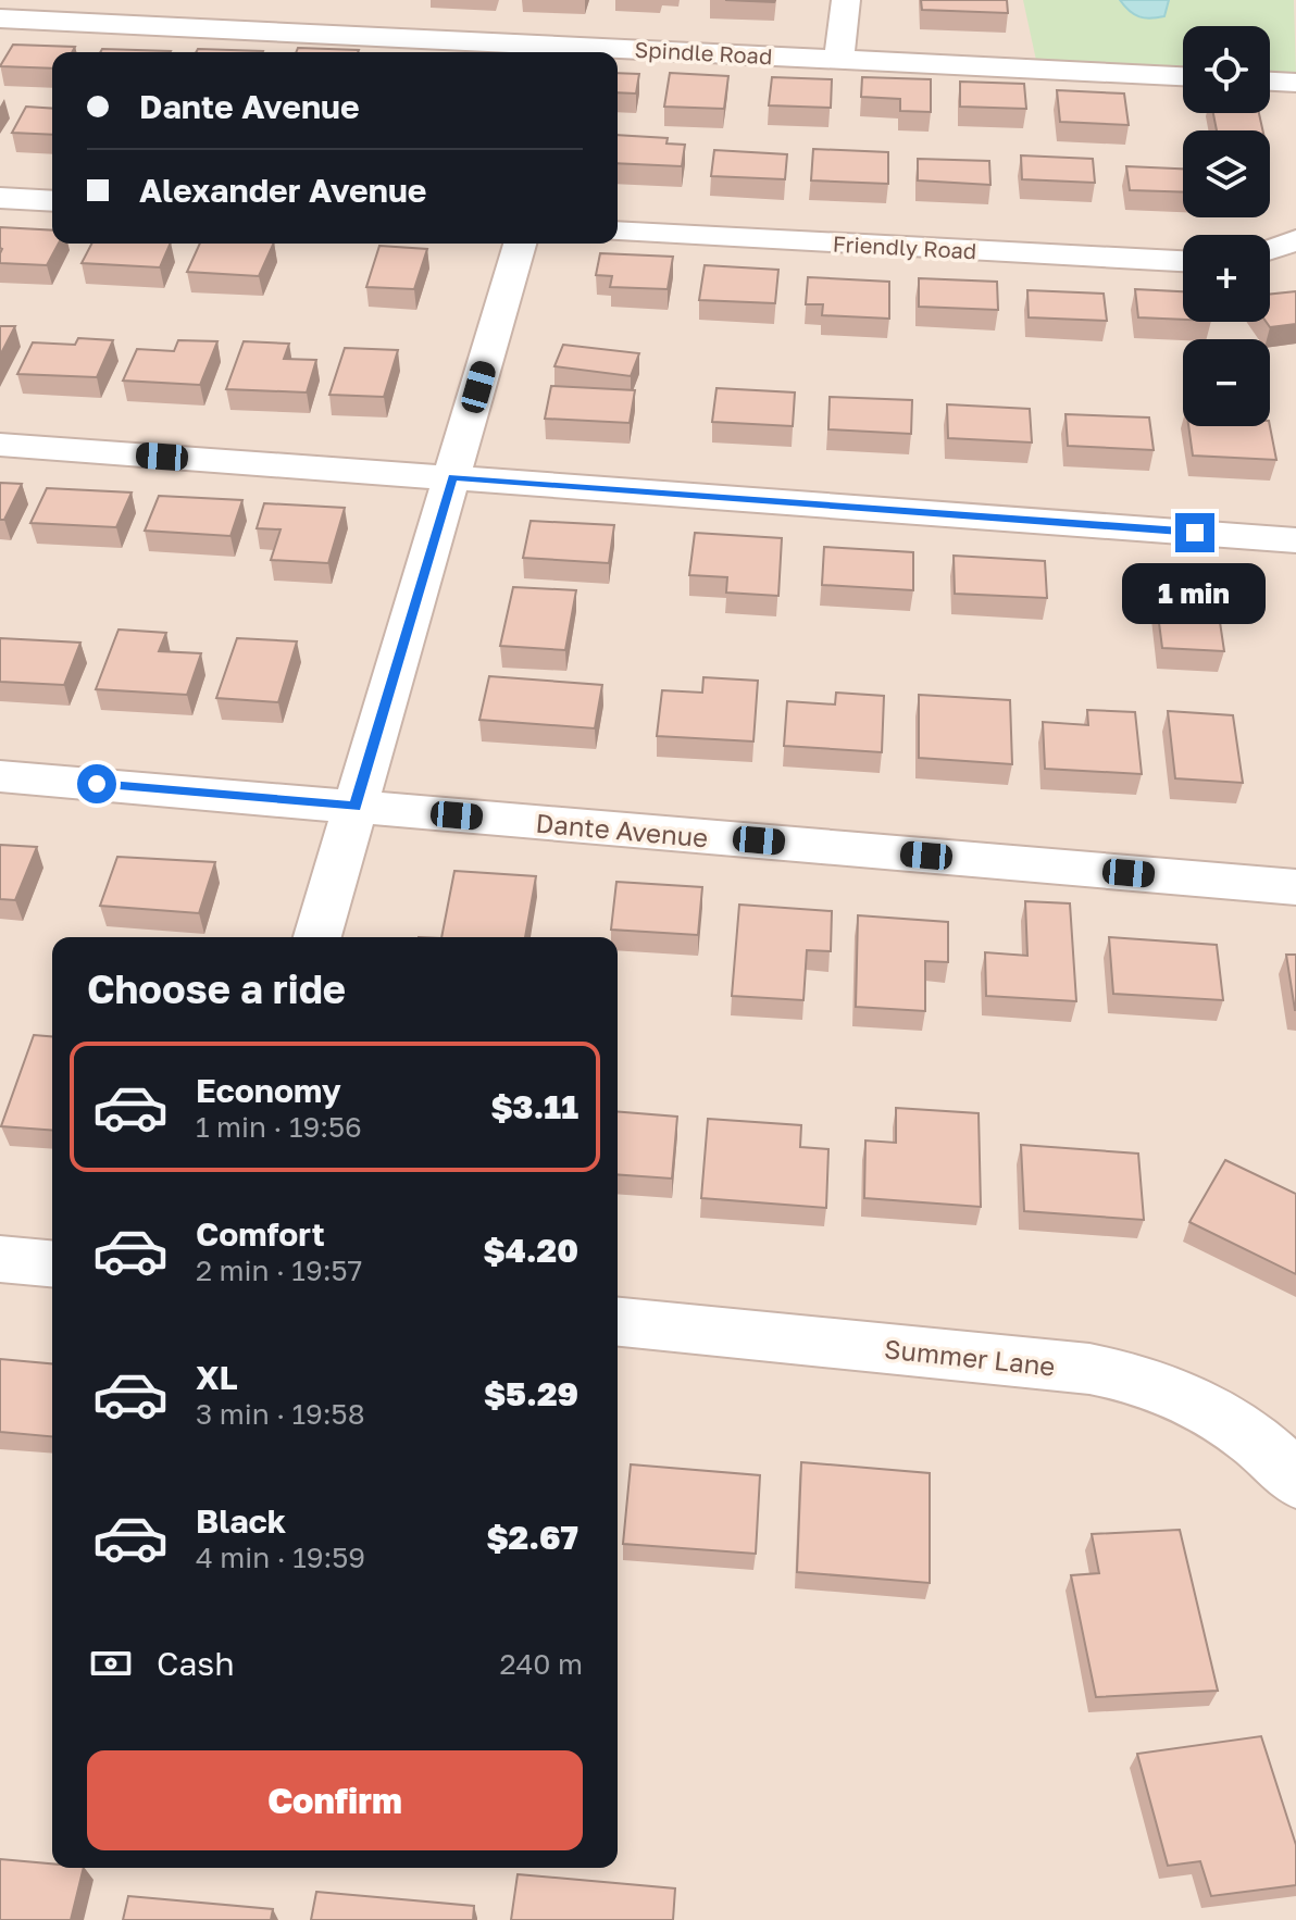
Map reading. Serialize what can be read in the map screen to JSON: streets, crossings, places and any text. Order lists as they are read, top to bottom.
{
  "streets": {
    "street": [
      "Spindle Road",
      "Friendly Road",
      "Dante Avenue",
      "Summer Lane"
    ]
  },
  "page": {
    "map_buttons": ["+", "−"],
    "banner": ["Dante Avenue", "Alexander Avenue"],
    "bubble": "1 min",
    "heading": "Choose a ride",
    "list": [
      {
        "name": "Economy",
        "note": "1 min · 19:56",
        "value": "$3.11"
      },
      {
        "name": "Comfort",
        "note": "2 min · 19:57",
        "value": "$4.20"
      },
      {
        "name": "XL",
        "note": "3 min · 19:58",
        "value": "$5.29"
      },
      {
        "name": "Black",
        "note": "4 min · 19:59",
        "value": "$2.67"
      }
    ],
    "pay": ["Cash", "240 m"],
    "buttons": "Confirm"
  }
}
